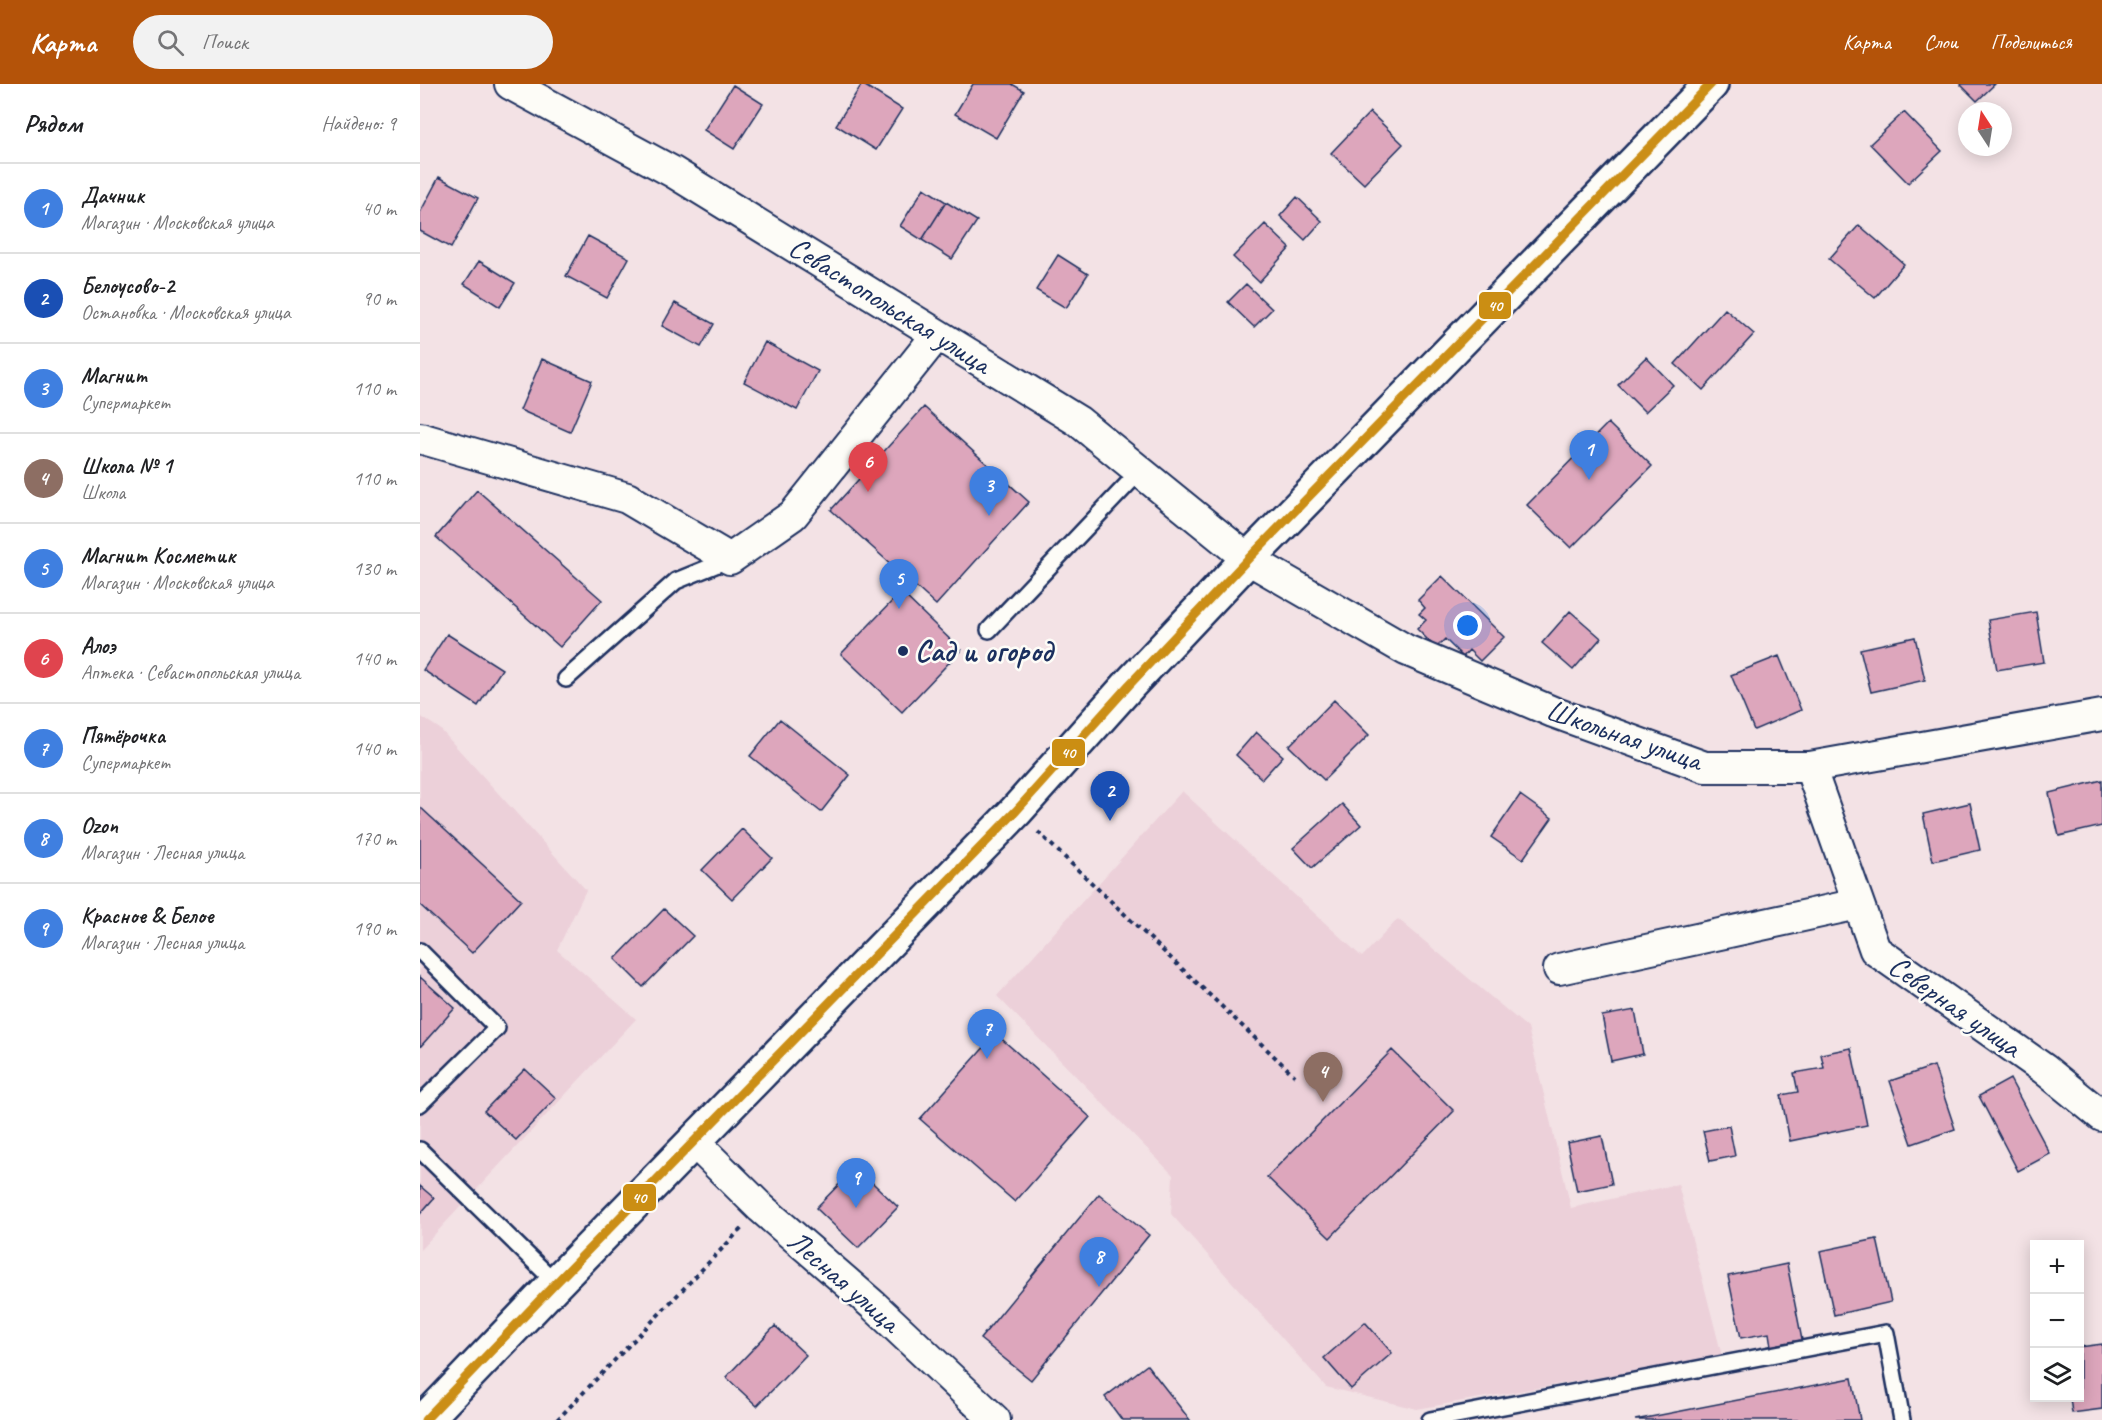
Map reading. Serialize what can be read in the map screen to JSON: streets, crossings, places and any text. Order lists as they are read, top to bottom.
{
  "streets": {
    "street": [
      "Севастопольская улица",
      "Школьная улица",
      "Северная улица",
      "Лесная улица"
    ]
  },
  "crossings": [
    ["Севастопольская улица", "Школьная улица"],
    ["Школьная улица", "Северная улица"]
  ],
  "places": ["Сад и огород"],
  "lines": ["transit line 40"],
  "north": "top",
  "page": {
    "header": "Карта",
    "search": "Поиск",
    "nav": ["Карта", "Слои", "Поделиться"],
    "heading": ["Рядом", "Найдено: 9"],
    "list": [
      {
        "mark": "1",
        "name": "Дачник",
        "note": "Магазин · Московская улица",
        "value": "40 m"
      },
      {
        "mark": "2",
        "name": "Белоусово-2",
        "note": "Остановка · Московская улица",
        "value": "90 m"
      },
      {
        "mark": "3",
        "name": "Магнит",
        "note": "Супермаркет",
        "value": "110 m"
      },
      {
        "mark": "4",
        "name": "Школа № 1",
        "note": "Школа",
        "value": "110 m"
      },
      {
        "mark": "5",
        "name": "Магнит Косметик",
        "note": "Магазин · Московская улица",
        "value": "130 m"
      },
      {
        "mark": "6",
        "name": "Алоэ",
        "note": "Аптека · Севастопольская улица",
        "value": "140 m"
      },
      {
        "mark": "7",
        "name": "Пятёрочка",
        "note": "Супермаркет",
        "value": "140 m"
      },
      {
        "mark": "8",
        "name": "Ozon",
        "note": "Магазин · Лесная улица",
        "value": "170 m"
      },
      {
        "mark": "9",
        "name": "Красное & Белое",
        "note": "Магазин · Лесная улица",
        "value": "190 m"
      }
    ],
    "pins": [
      "1",
      "6",
      "3",
      "5",
      "2",
      "7",
      "4",
      "9",
      "8"
    ],
    "map_buttons": ["+", "−"]
  }
}
